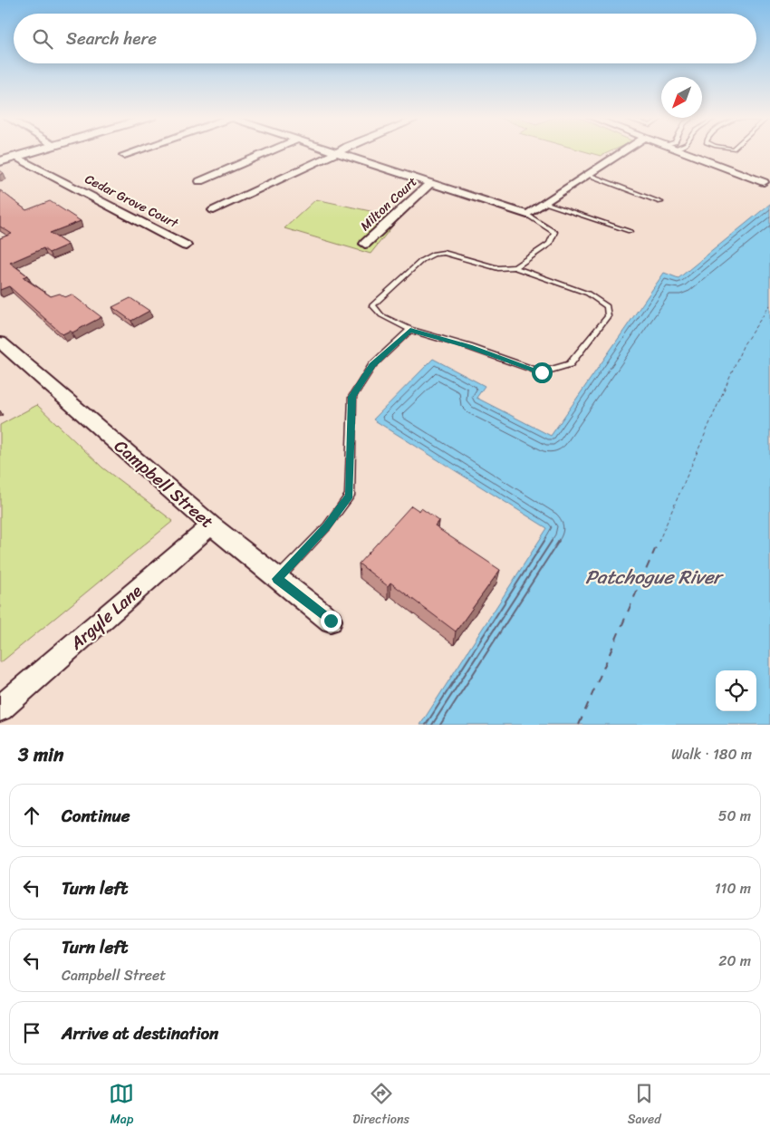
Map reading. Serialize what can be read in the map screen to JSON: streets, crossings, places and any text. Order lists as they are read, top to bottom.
{
  "streets": {
    "street": [
      "Cedar Grove Court",
      "Milton Court",
      "Campbell Street",
      "Argyle Lane"
    ]
  },
  "crossings": [
    ["Campbell Street", "Argyle Lane"]
  ],
  "water": ["Patchogue River"],
  "north": "bottom left",
  "page": {
    "search": "Search here",
    "heading": ["3 min", "Walk · 180 m"],
    "list": [
      ["Continue", "50 m"],
      ["Turn left", "110 m"],
      ["Turn left", "Campbell Street", "20 m"],
      "Arrive at destination"
    ],
    "nav": ["Map", "Directions", "Saved"]
  }
}
